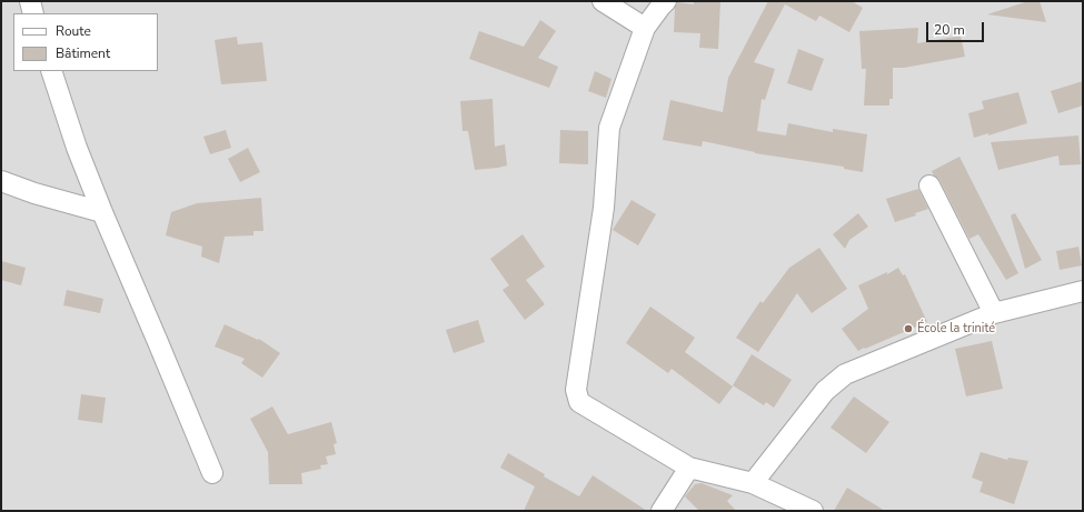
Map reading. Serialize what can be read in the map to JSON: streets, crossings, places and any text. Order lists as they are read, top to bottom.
{
  "places": ["École la trinité"],
  "legend": ["Route", "Bâtiment"],
  "scale_bar": "20 m"
}
